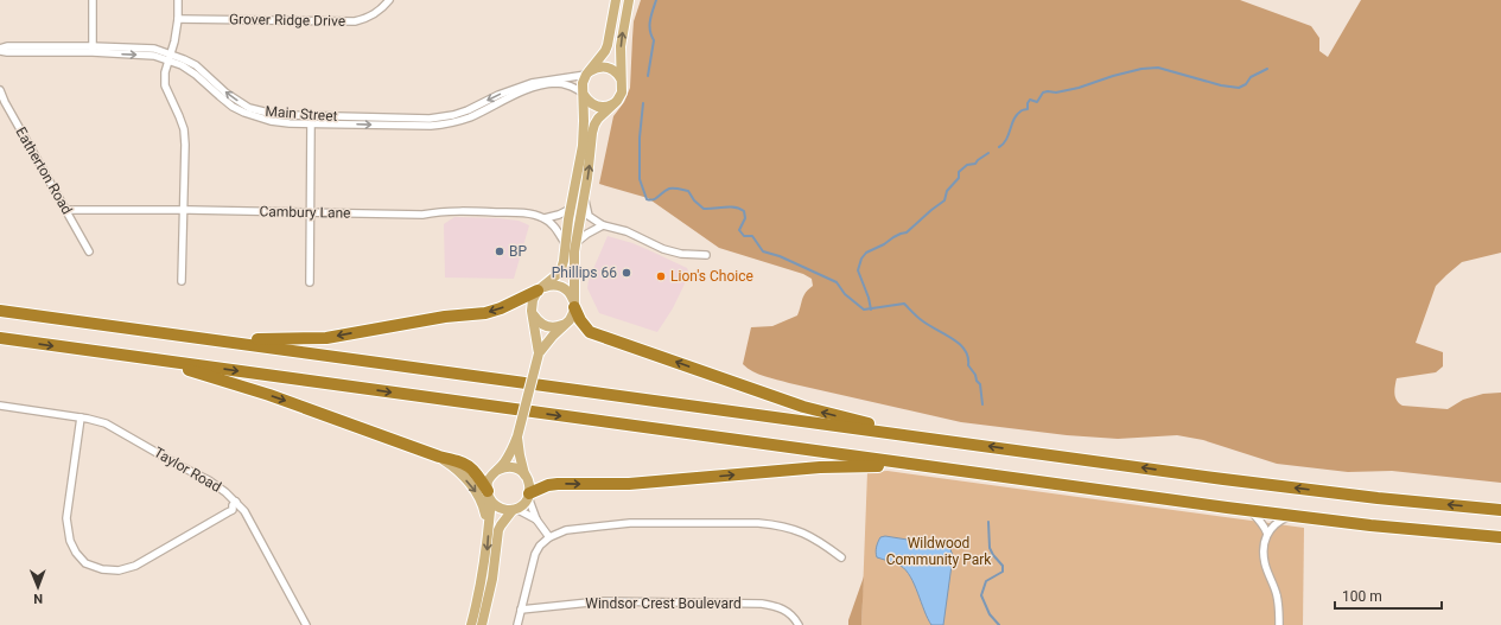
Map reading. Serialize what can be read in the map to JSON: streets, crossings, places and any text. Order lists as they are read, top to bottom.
{
  "streets": {
    "street": [
      "Grover Ridge Drive",
      "Main Street",
      "Eatherton Road",
      "Cambury Lane",
      "Taylor Road",
      "Windsor Crest Boulevard"
    ]
  },
  "crossings": [
    ["Eatherton Road", "Cambury Lane"]
  ],
  "parks": ["Wildwood Community Park"],
  "places": ["BP", "Phillips 66", "Lion's Choice"],
  "scale_bar": "100 m",
  "north": "bottom"
}
